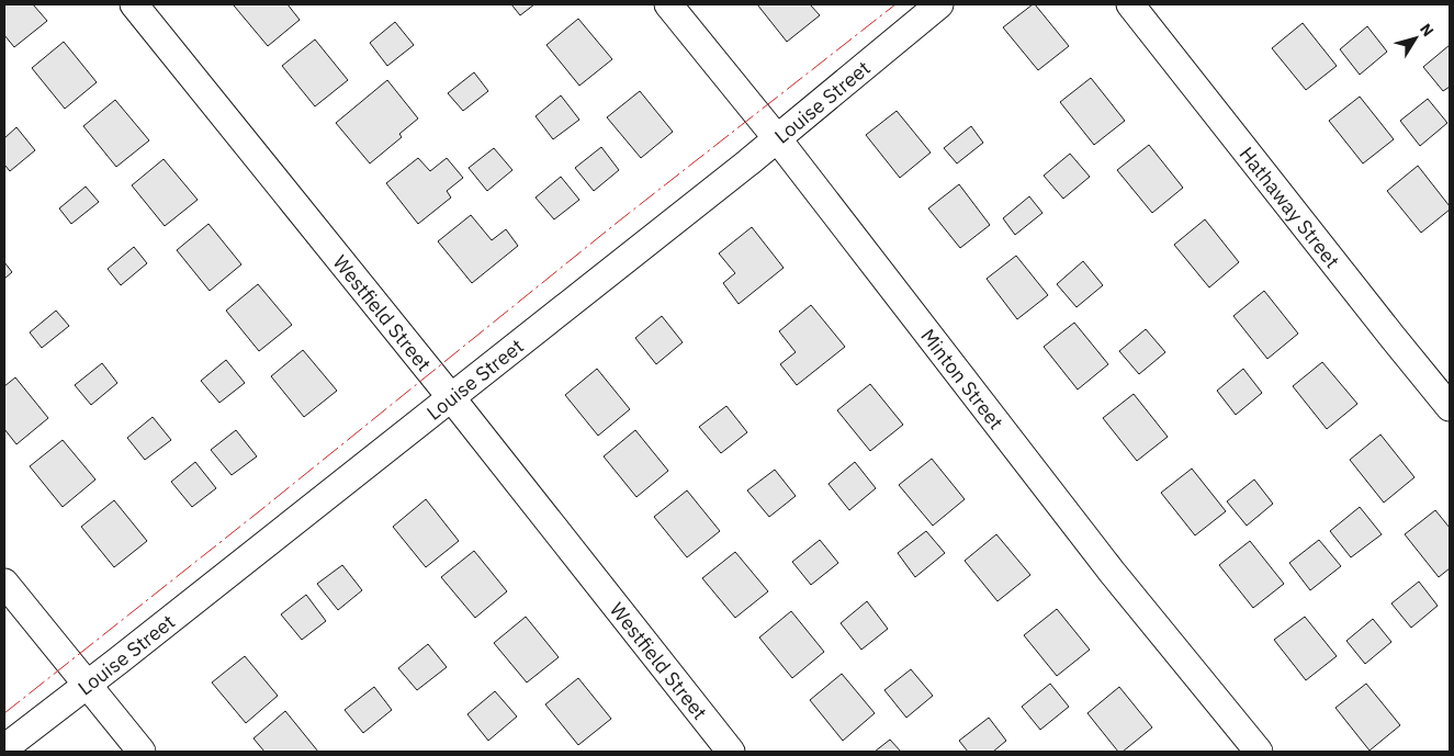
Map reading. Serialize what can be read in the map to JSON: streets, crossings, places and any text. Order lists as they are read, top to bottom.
{
  "streets": {
    "street": [
      "Louise Street",
      "Hathaway Street",
      "Westfield Street",
      "Minton Street"
    ]
  },
  "crossings": [
    ["Louise Street", "Westfield Street"],
    ["Louise Street", "Minton Street"]
  ],
  "north": "top right"
}
